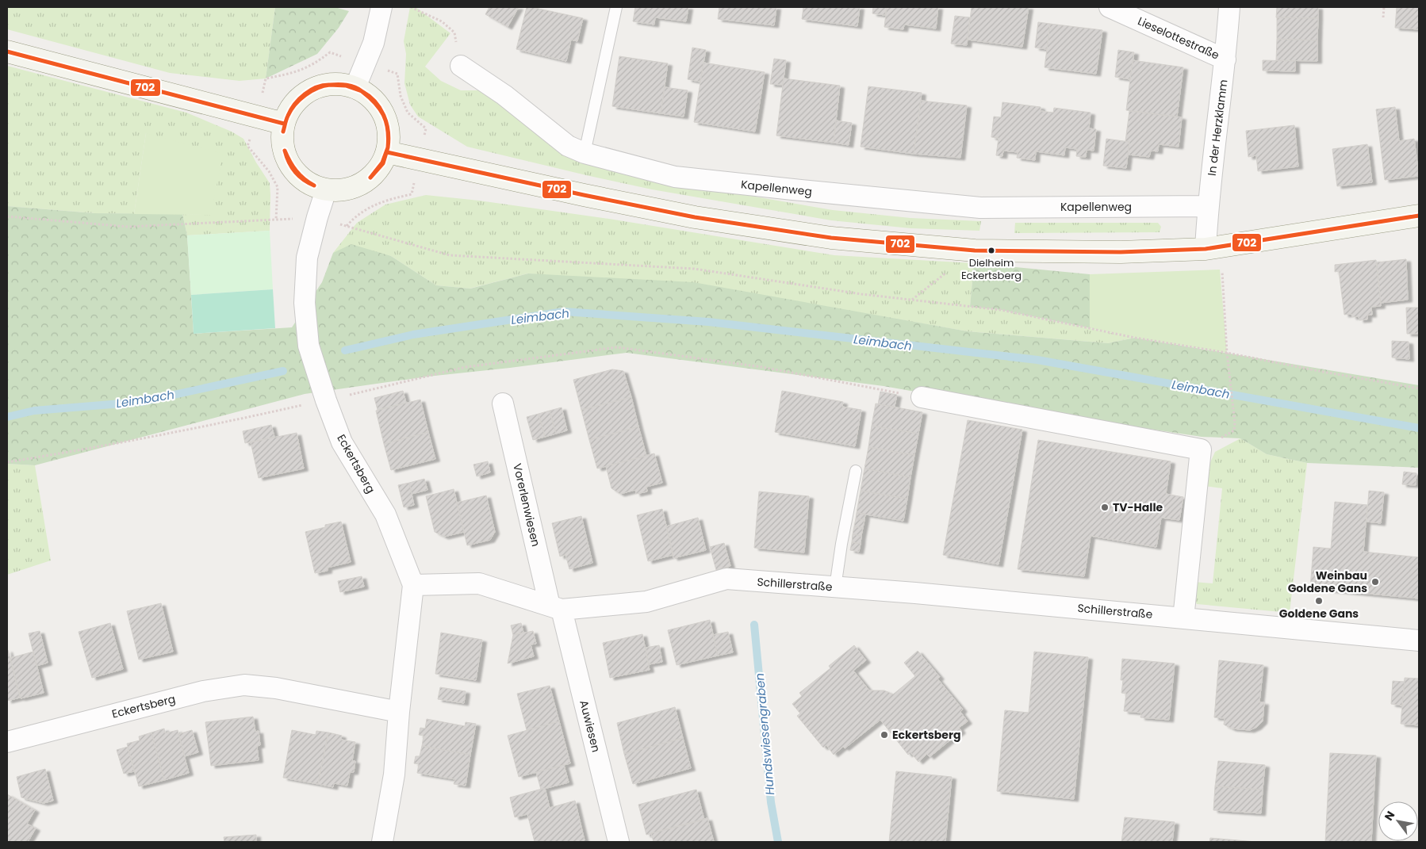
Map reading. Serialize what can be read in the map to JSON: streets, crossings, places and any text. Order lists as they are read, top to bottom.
{
  "streets": {
    "street": [
      "Lieselottestraße",
      "In der Herzklamm",
      "Kapellenweg",
      "Eckertsberg",
      "Vorerlenwiesen",
      "Schillerstraße",
      "Auwiesen"
    ]
  },
  "crossings": [
    ["Lieselottestraße", "In der Herzklamm"],
    ["In der Herzklamm", "Kapellenweg"],
    ["Eckertsberg", "Schillerstraße"],
    ["Vorerlenwiesen", "Schillerstraße"],
    ["Vorerlenwiesen", "Auwiesen"],
    ["Schillerstraße", "Auwiesen"]
  ],
  "water": ["Leimbach", "Hundswiesengraben"],
  "places": [
    "Dielheim Eckertsberg",
    "TV-Halle",
    "Weinbau Goldene Gans",
    "Goldene Gans",
    "Eckertsberg"
  ],
  "lines": ["transit line 702"],
  "north": "top left"
}
